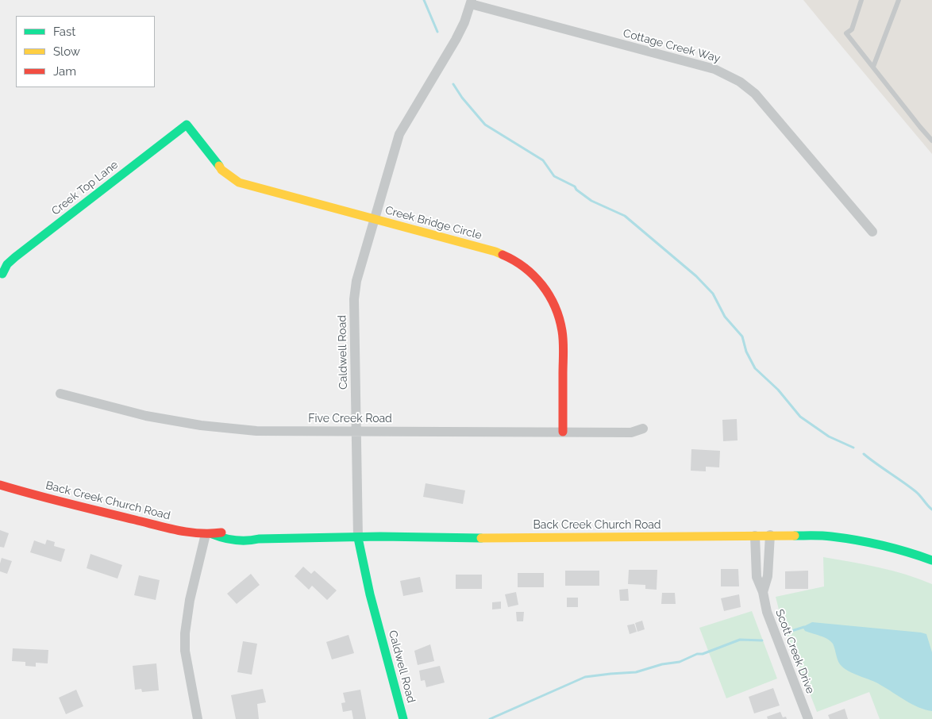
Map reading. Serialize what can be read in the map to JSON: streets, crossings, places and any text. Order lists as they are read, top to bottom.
{
  "streets": {
    "street": [
      "Cottage Creek Way",
      "Creek Top Lane",
      "Creek Bridge Circle",
      "Caldwell Road",
      "Five Creek Road",
      "Back Creek Church Road",
      "Scott Creek Drive"
    ]
  },
  "crossings": [
    ["Cottage Creek Way", "Caldwell Road"],
    ["Creek Top Lane", "Creek Bridge Circle"],
    ["Creek Bridge Circle", "Caldwell Road"],
    ["Creek Bridge Circle", "Five Creek Road"],
    ["Caldwell Road", "Five Creek Road"],
    ["Caldwell Road", "Back Creek Church Road"],
    ["Back Creek Church Road", "Scott Creek Drive"]
  ],
  "legend": ["Fast", "Slow", "Jam"]
}
